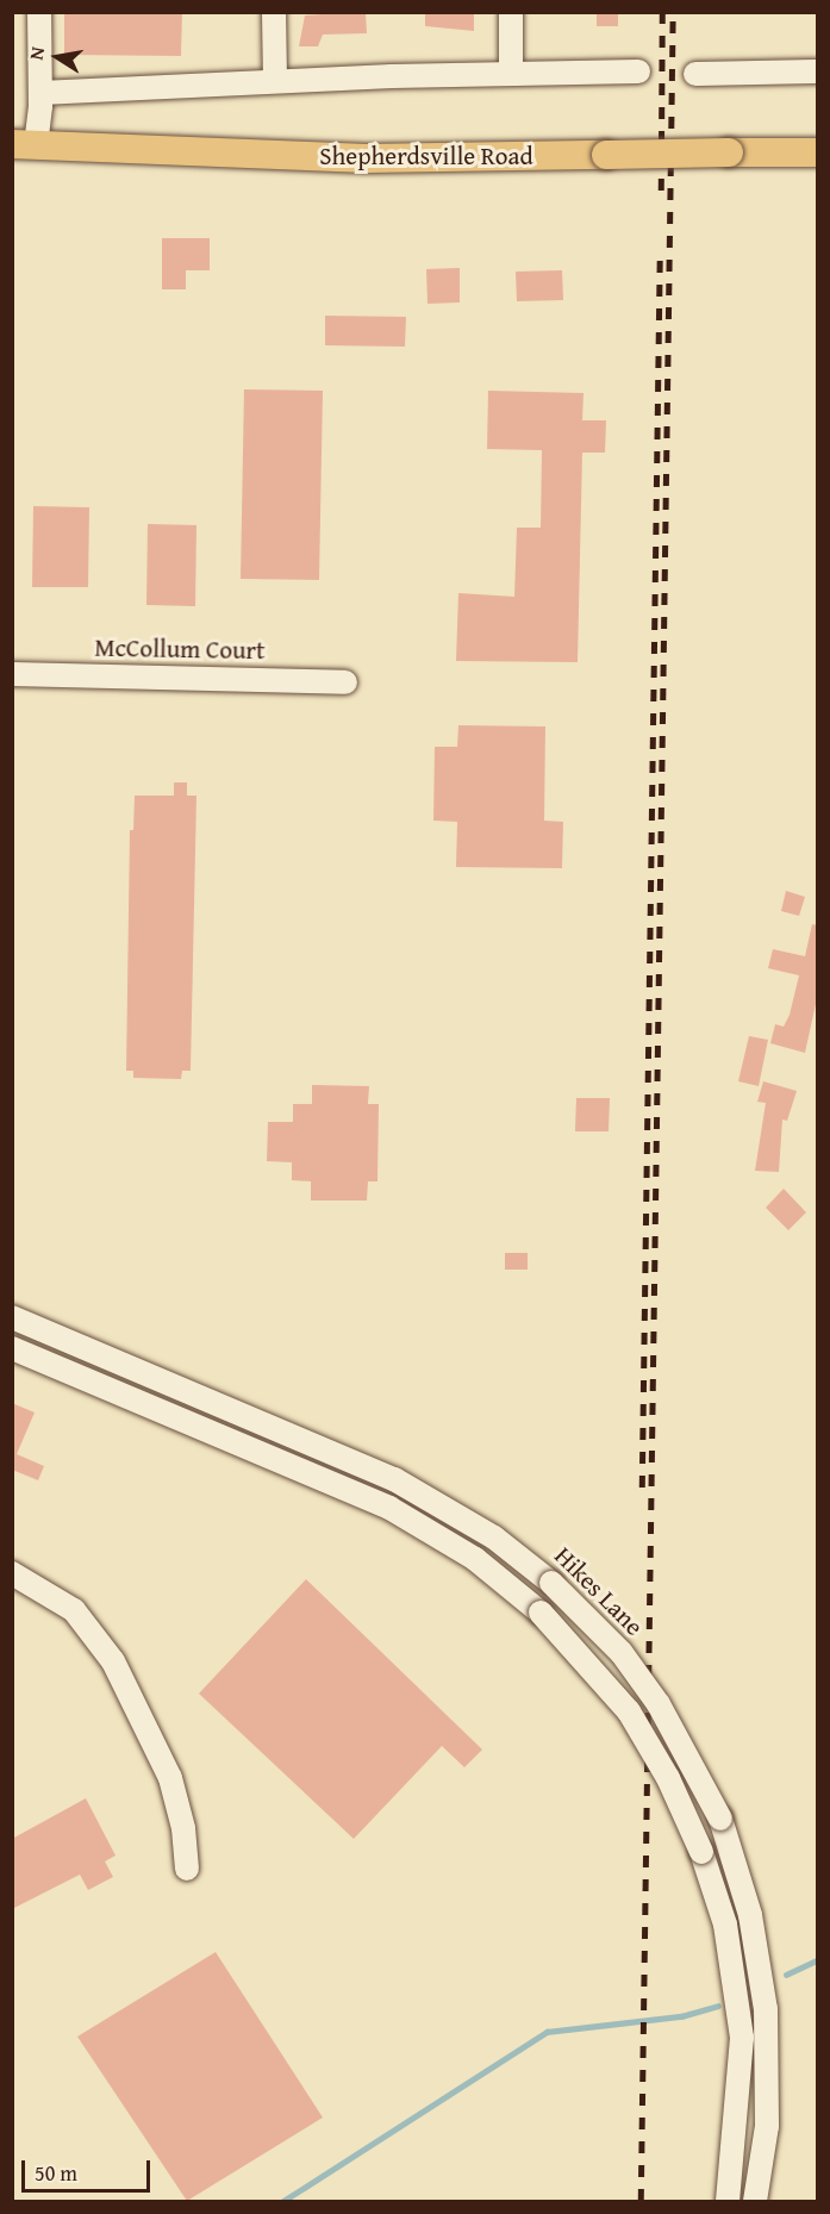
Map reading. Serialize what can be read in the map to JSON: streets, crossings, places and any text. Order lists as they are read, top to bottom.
{
  "streets": {
    "main road": ["Shepherdsville Road"],
    "street": ["McCollum Court", "Hikes Lane"]
  },
  "scale_bar": "50 m",
  "north": "left"
}
